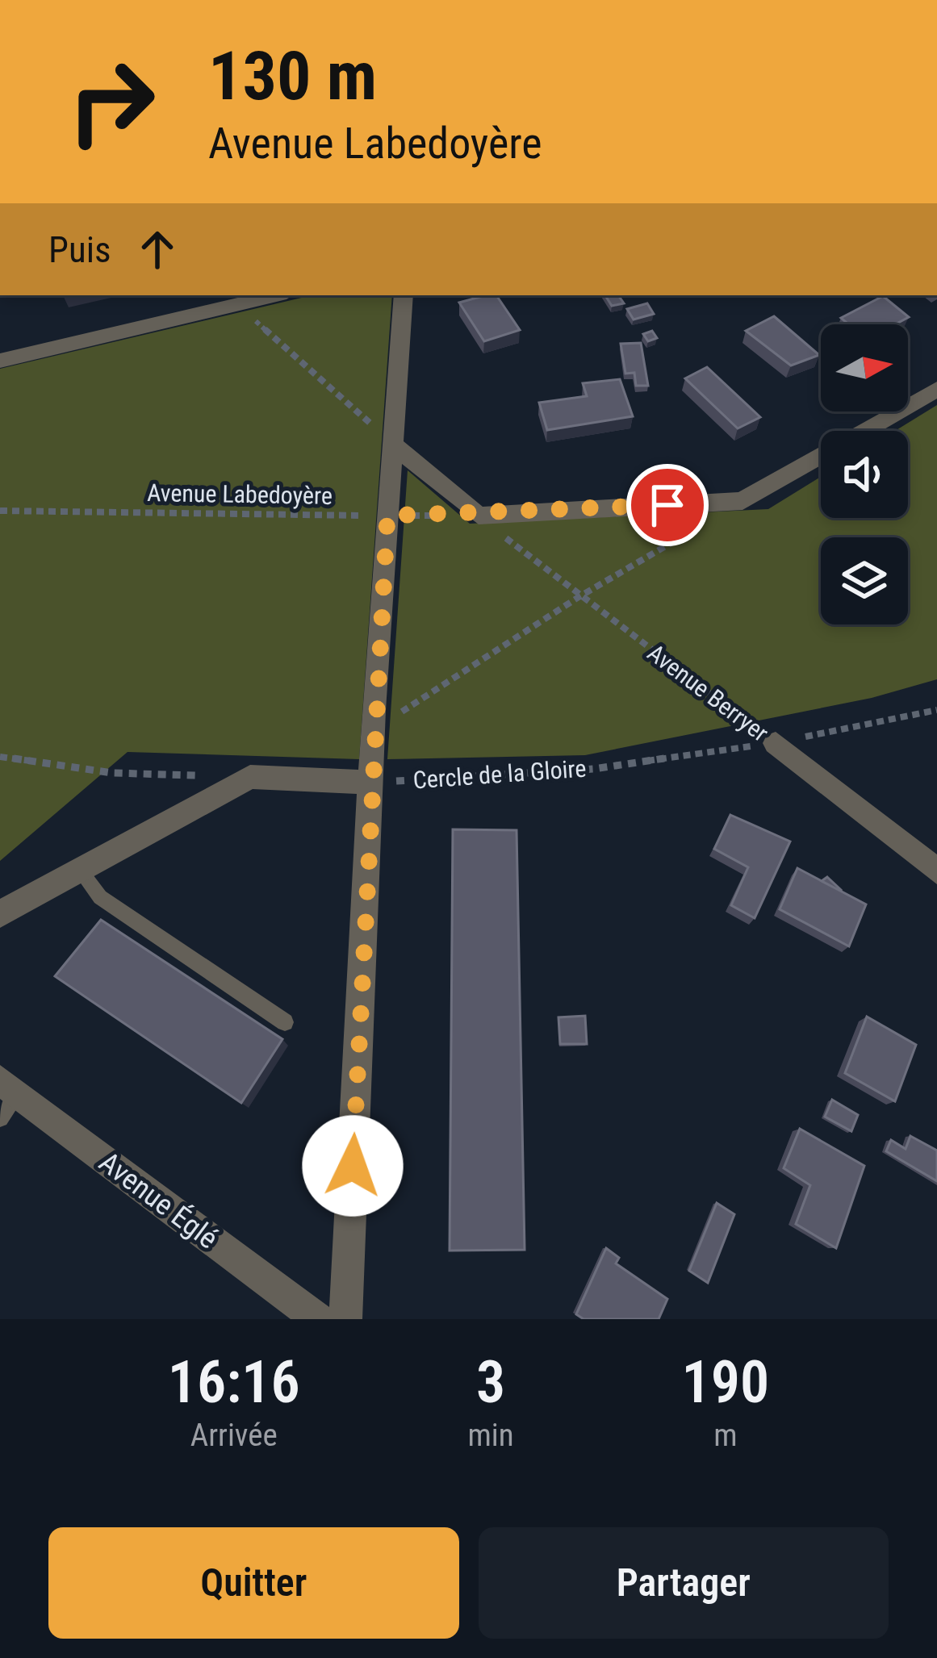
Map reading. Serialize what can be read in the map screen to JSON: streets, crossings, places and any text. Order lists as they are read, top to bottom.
{
  "streets": {
    "street": ["Avenue Berryer", "Avenue Églé"],
    "path": ["Avenue Labedoyère", "Cercle de la Gloire"]
  },
  "crossings": [
    ["Avenue Labedoyère", "Avenue Berryer"],
    ["Avenue Berryer", "Cercle de la Gloire"]
  ],
  "north": "right",
  "page": {
    "turn": ["130 m", "Avenue Labedoyère"],
    "then": "Puis",
    "eta": [
      "16:16",
      "Arrivée",
      "3",
      "min",
      "190",
      "m"
    ],
    "buttons": ["Quitter", "Partager"]
  }
}
